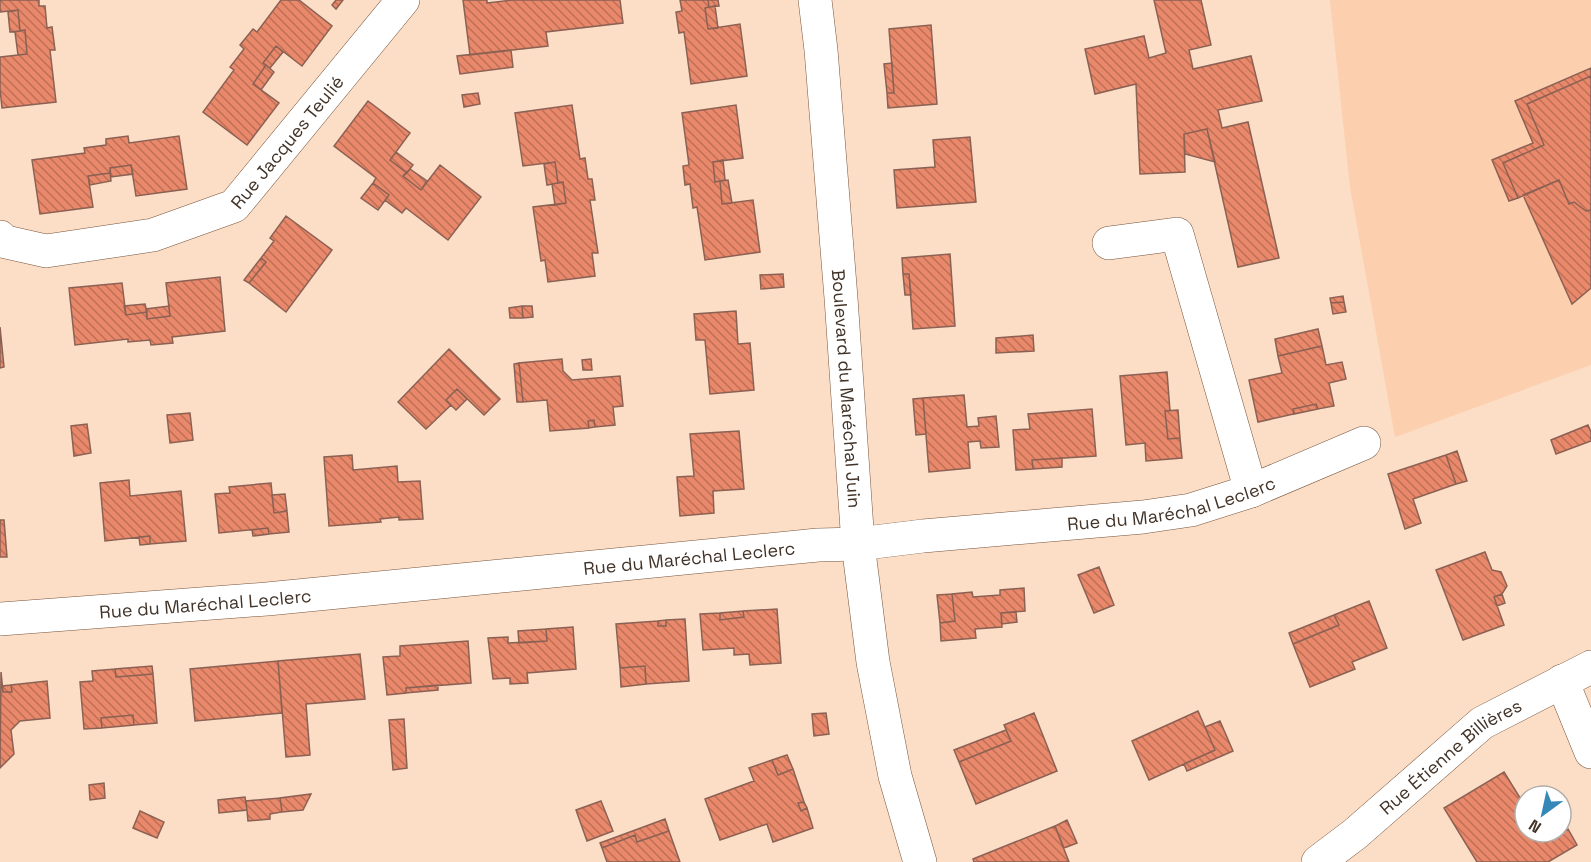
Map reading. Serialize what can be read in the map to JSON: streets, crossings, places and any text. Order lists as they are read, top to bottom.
{
  "streets": {
    "street": [
      "Rue Jacques Teulié",
      "Boulevard du Maréchal Juin",
      "Rue du Maréchal Leclerc",
      "Rue Étienne Billières"
    ]
  },
  "crossings": [
    ["Boulevard du Maréchal Juin", "Rue du Maréchal Leclerc"]
  ],
  "north": "bottom left"
}
